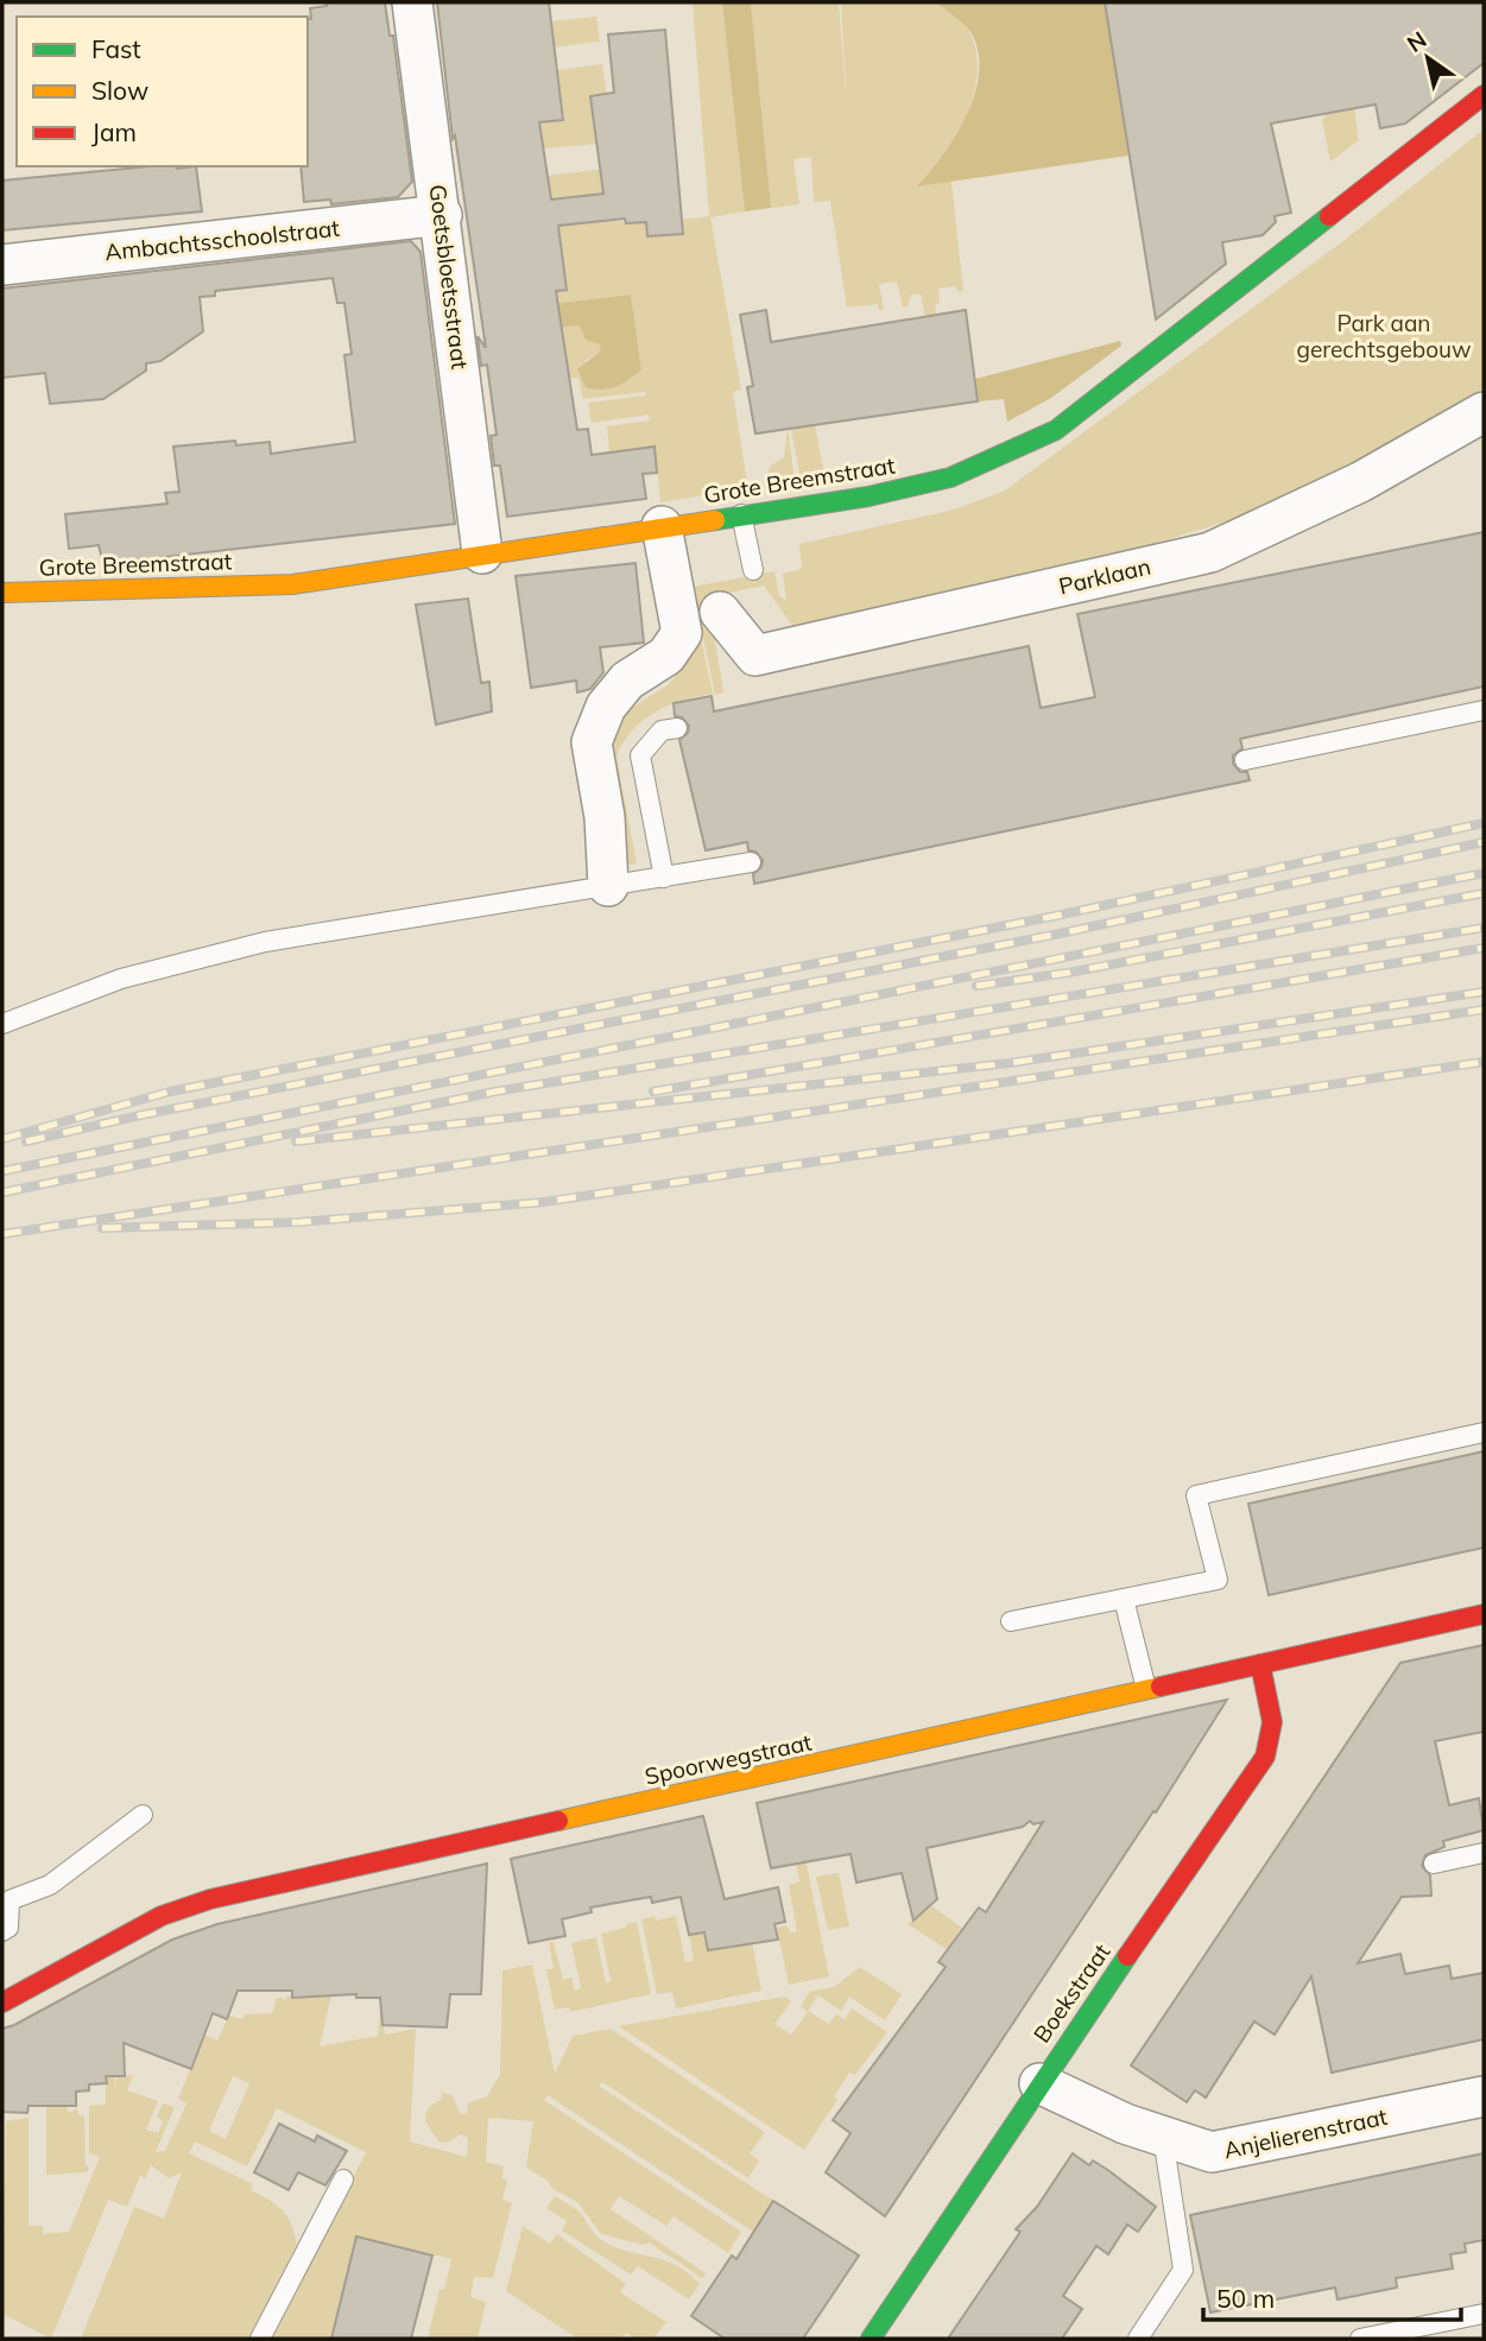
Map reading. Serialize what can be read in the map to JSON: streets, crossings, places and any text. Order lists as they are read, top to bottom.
{
  "streets": {
    "street": [
      "Ambachtsschoolstraat",
      "Goetsbloetsstraat",
      "Grote Breemstraat",
      "Parklaan",
      "Spoorwegstraat",
      "Boekstraat",
      "Anjelierenstraat"
    ]
  },
  "crossings": [
    ["Ambachtsschoolstraat", "Goetsbloetsstraat"],
    ["Goetsbloetsstraat", "Grote Breemstraat"],
    ["Spoorwegstraat", "Boekstraat"],
    ["Boekstraat", "Anjelierenstraat"]
  ],
  "parks": ["Park aan gerechtsgebouw"],
  "legend": ["Fast", "Slow", "Jam"],
  "scale_bar": "50 m",
  "north": "top left"
}
